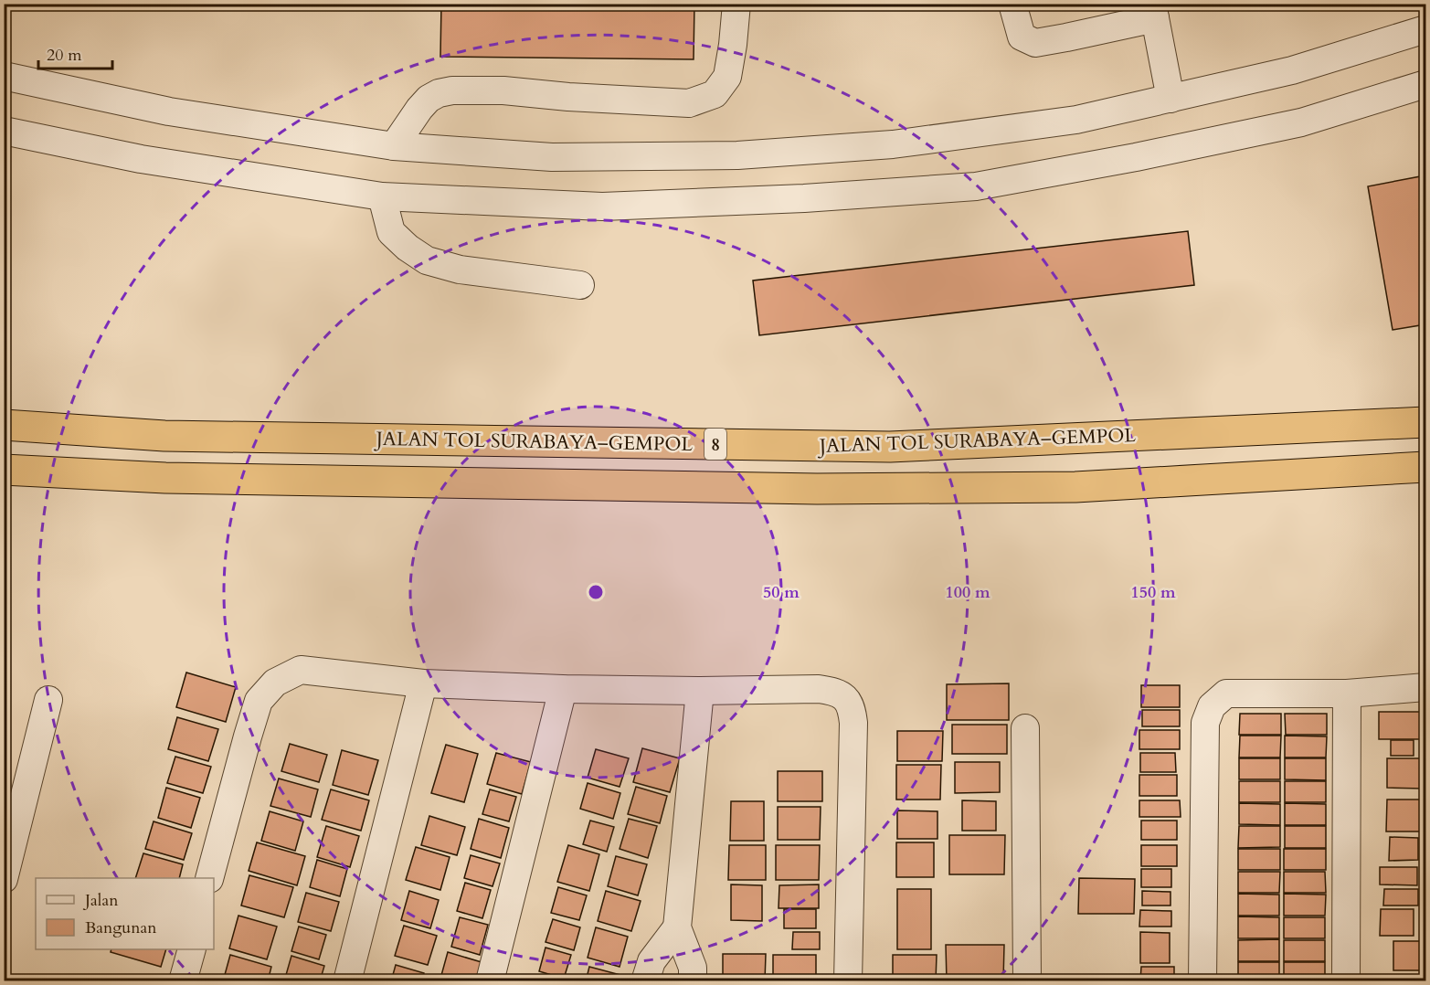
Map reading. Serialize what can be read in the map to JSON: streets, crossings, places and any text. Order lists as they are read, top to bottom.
{
  "streets": {
    "highway": ["JALAN TOL SURABAYA–GEMPOL", "8"]
  },
  "legend": ["Jalan", "Bangunan"],
  "scale_bar": "20 m",
  "rings": ["50 m", "100 m", "150 m"]
}
